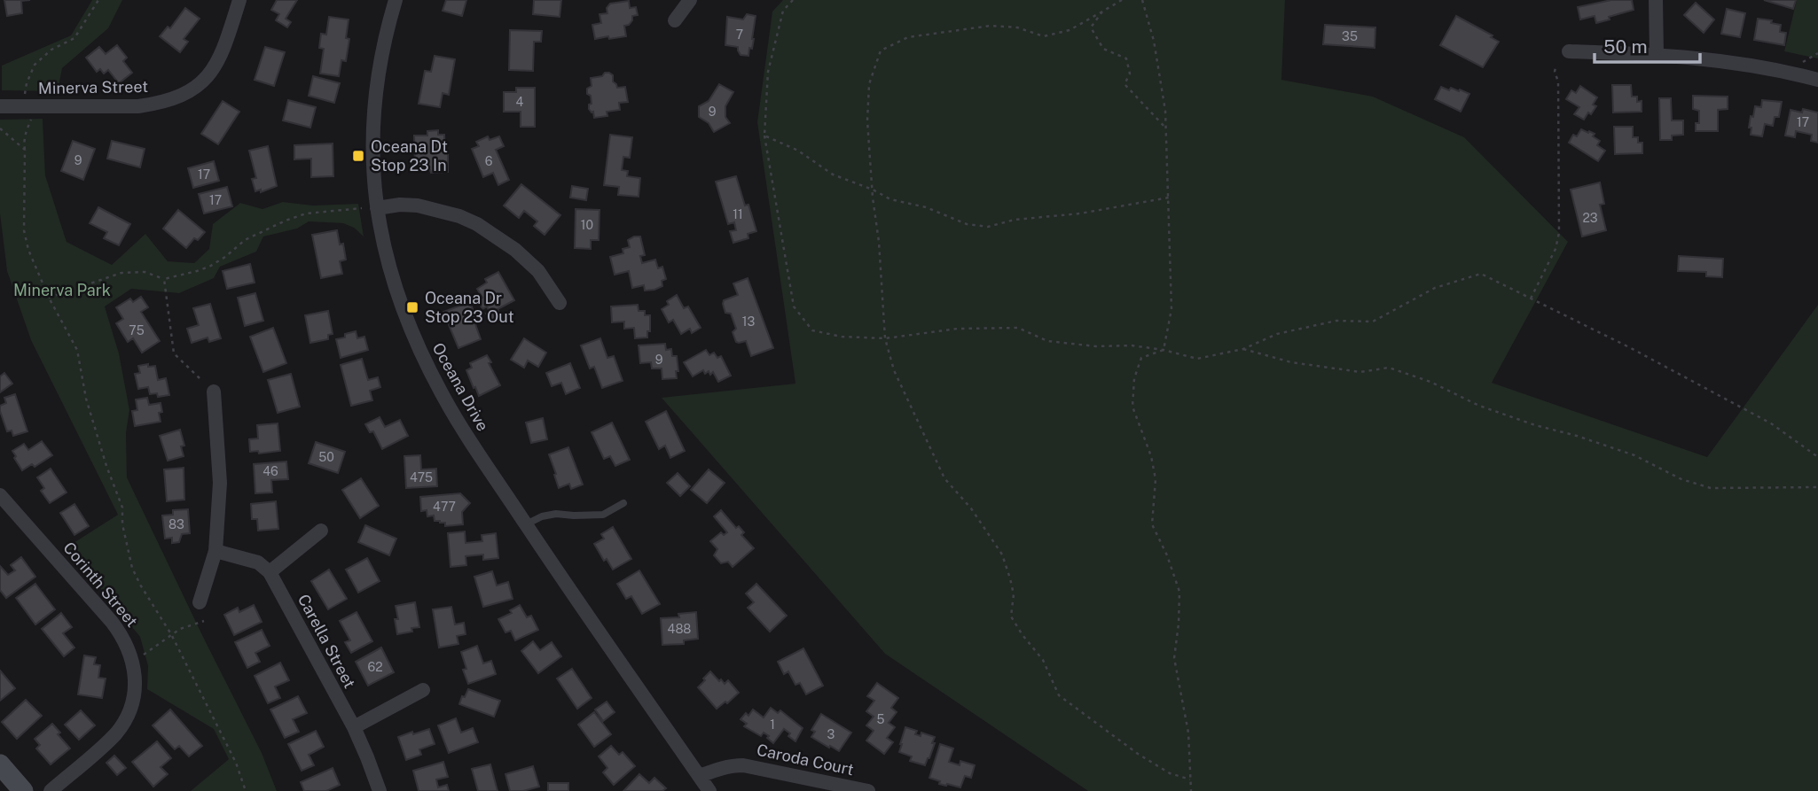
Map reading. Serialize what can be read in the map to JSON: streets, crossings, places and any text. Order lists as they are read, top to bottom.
{
  "streets": {
    "street": [
      "Minerva Street",
      "Oceana Drive",
      "Corinth Street",
      "Carella Street",
      "Caroda Court"
    ]
  },
  "crossings": [
    ["Oceana Drive", "Caroda Court"]
  ],
  "parks": ["Minerva Park"],
  "places": {
    "transit": ["Oceana Dt Stop 23 In", "Oceana Dr Stop 23 Out"]
  },
  "house_numbers": [
    "7",
    "35",
    "4",
    "9",
    "17",
    "9",
    "6",
    "17",
    "17",
    "11",
    "23",
    "10",
    "13",
    "75",
    "9",
    "50",
    "46",
    "475",
    "477",
    "83",
    "488",
    "62",
    "5",
    "1",
    "3"
  ],
  "scale_bar": "50 m"
}
